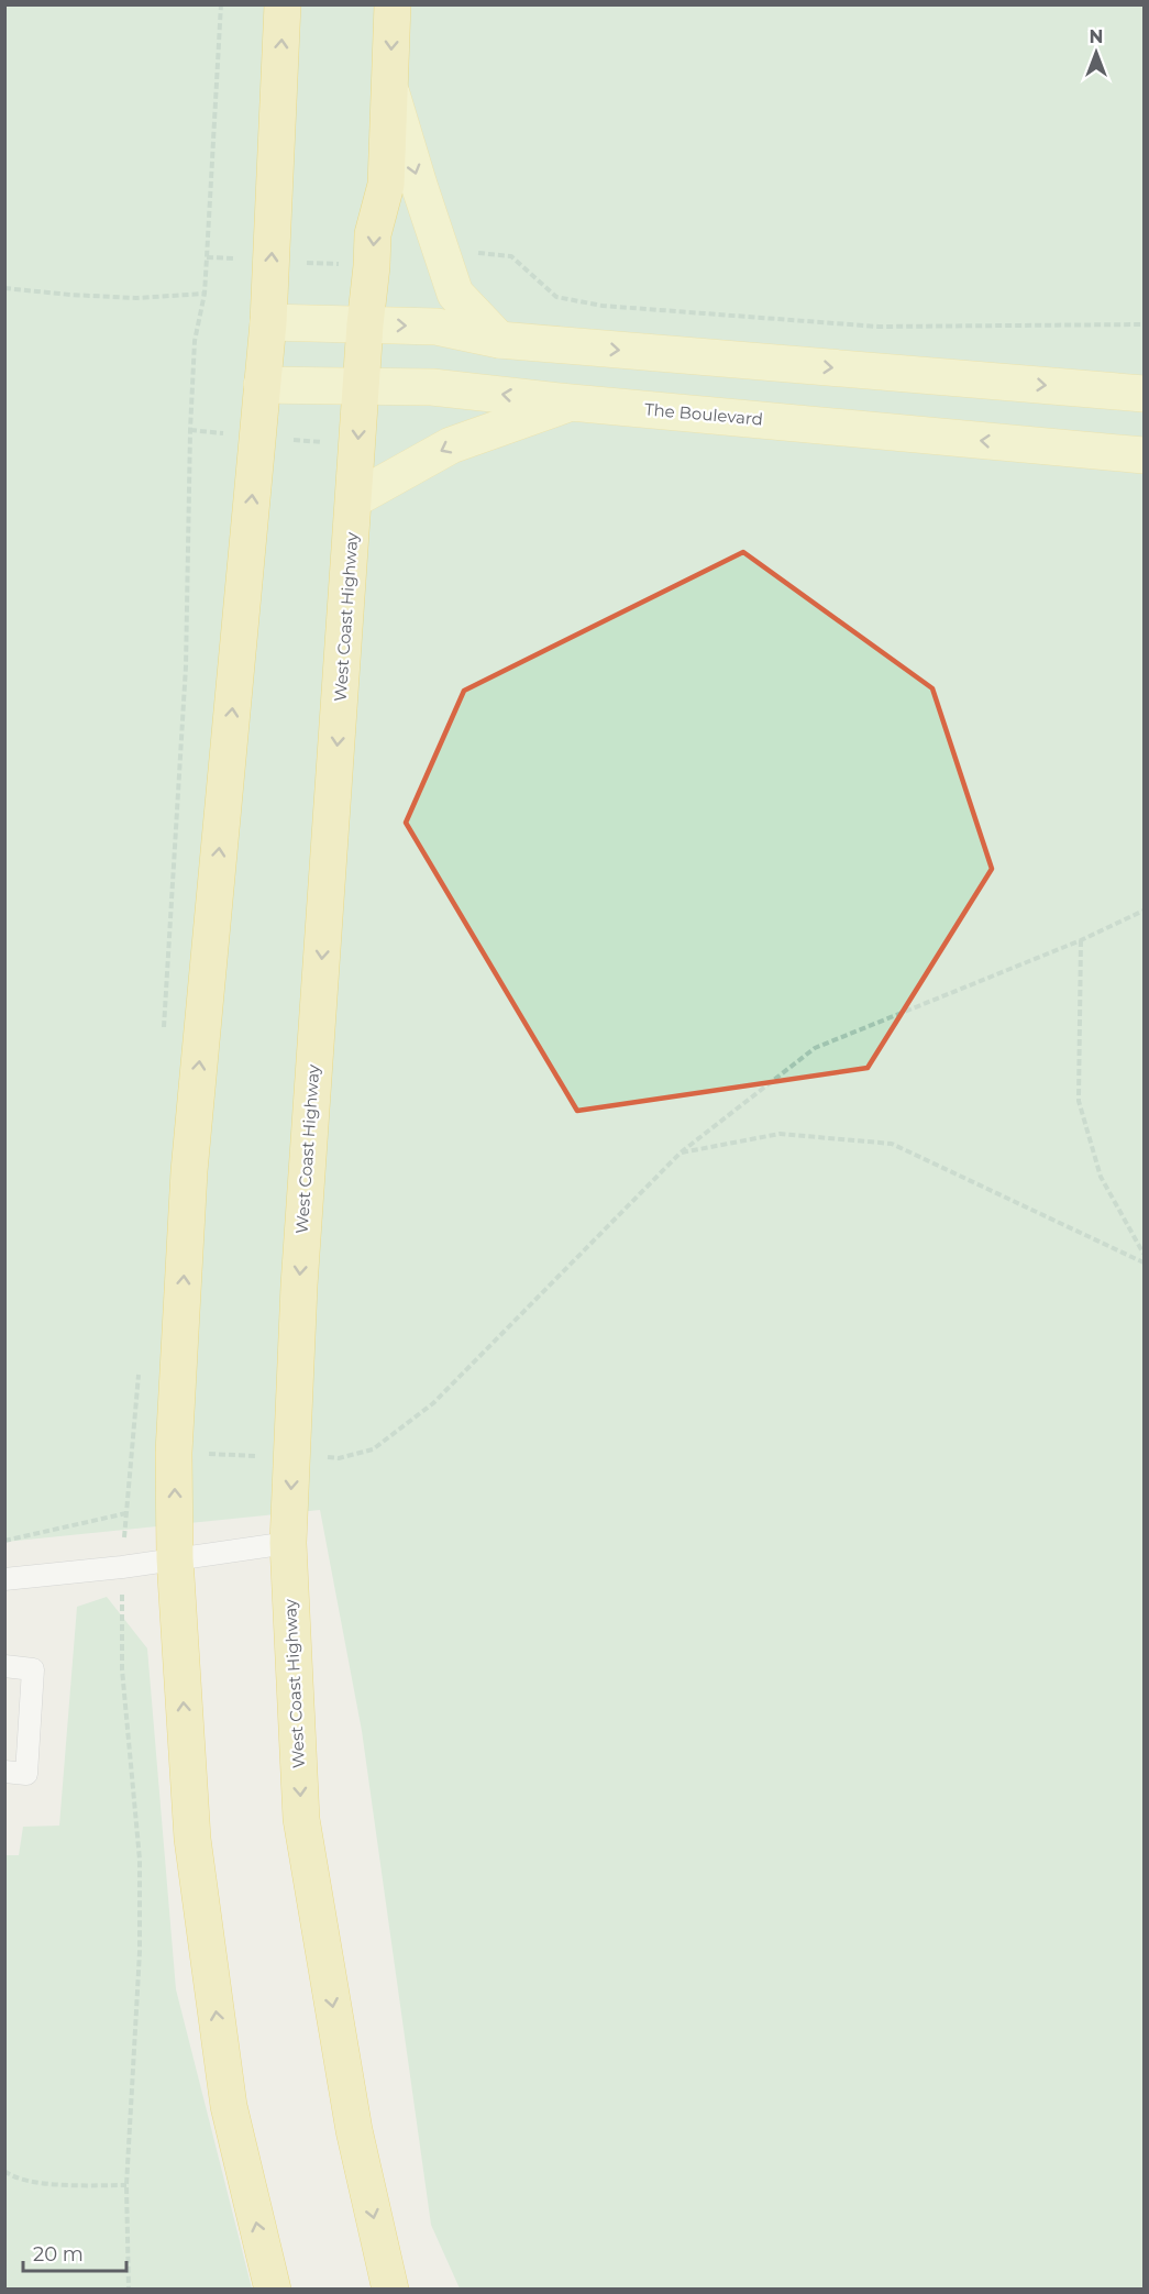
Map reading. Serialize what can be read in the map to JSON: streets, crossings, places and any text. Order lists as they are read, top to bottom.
{
  "streets": {
    "highway": ["West Coast Highway"],
    "main road": ["The Boulevard"]
  },
  "crossings": [
    ["The Boulevard", "West Coast Highway"]
  ],
  "scale_bar": "20 m",
  "north": "top"
}
